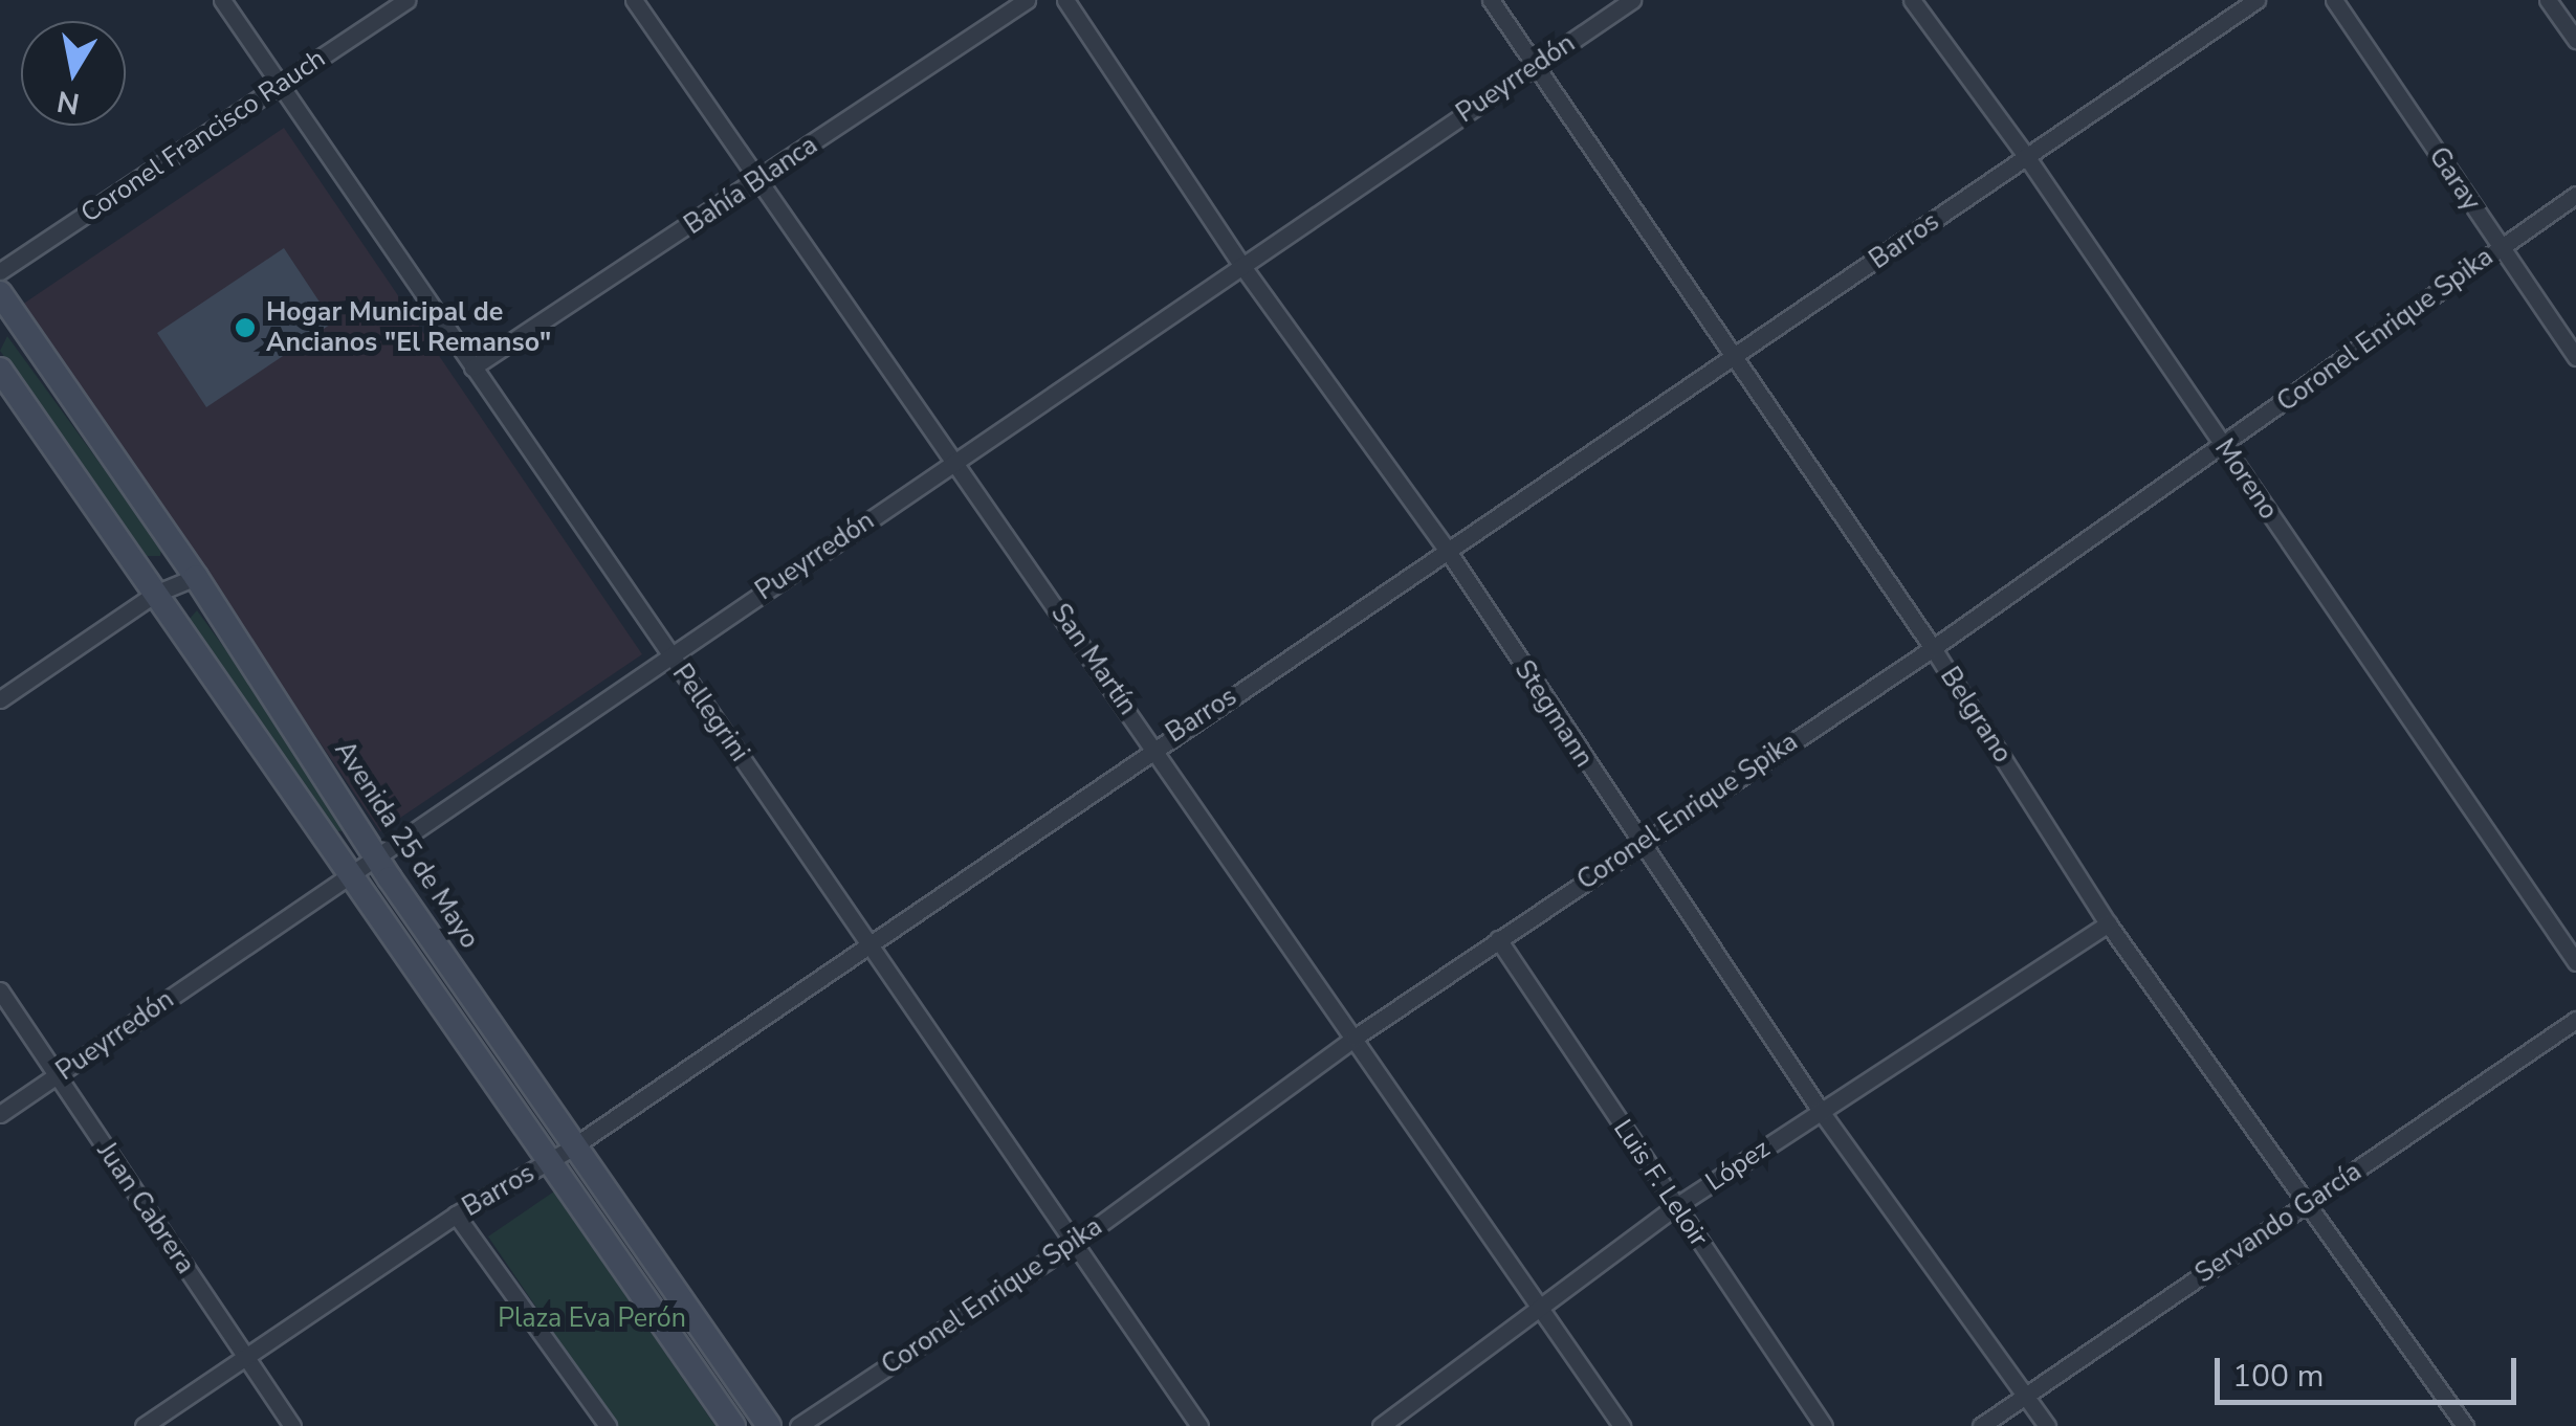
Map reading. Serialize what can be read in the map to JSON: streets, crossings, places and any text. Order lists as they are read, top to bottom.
{
  "streets": {
    "main road": ["Avenida 25 de Mayo"],
    "street": [
      "Pueyrredón",
      "Coronel Francisco Rauch",
      "Garay",
      "Bahía Blanca",
      "Barros",
      "Coronel Enrique Spika",
      "Moreno",
      "San Martín",
      "Pellegrini",
      "Stegmann",
      "Belgrano",
      "López",
      "Luis F. Leloir",
      "Juan Cabrera",
      "Servando García"
    ]
  },
  "crossings": [
    ["Pueyrredón", "San Martín"],
    ["Pueyrredón", "Pellegrini"],
    ["Pueyrredón", "Stegmann"],
    ["Pueyrredón", "Belgrano"],
    ["Pueyrredón", "Avenida 25 de Mayo"],
    ["Pueyrredón", "Juan Cabrera"],
    ["Coronel Francisco Rauch", "Pellegrini"],
    ["Garay", "Coronel Enrique Spika"],
    ["Bahía Blanca", "San Martín"],
    ["Bahía Blanca", "Pellegrini"],
    ["Barros", "Moreno"],
    ["Barros", "San Martín"],
    ["Barros", "Pellegrini"],
    ["Barros", "Stegmann"],
    ["Barros", "Belgrano"],
    ["Barros", "Avenida 25 de Mayo"],
    ["Barros", "Juan Cabrera"],
    ["Coronel Enrique Spika", "Moreno"],
    ["Coronel Enrique Spika", "San Martín"],
    ["Coronel Enrique Spika", "Pellegrini"],
    ["Coronel Enrique Spika", "Stegmann"],
    ["Coronel Enrique Spika", "Belgrano"],
    ["Coronel Enrique Spika", "Luis F. Leloir"],
    ["San Martín", "López"],
    ["Stegmann", "López"],
    ["Stegmann", "Servando García"],
    ["Belgrano", "López"],
    ["Belgrano", "Servando García"],
    ["López", "Luis F. Leloir"]
  ],
  "parks": ["Plaza Eva Perón"],
  "places": ["Hogar Municipal de Ancianos \"El Remanso\""],
  "scale_bar": "100 m",
  "north": "bottom"
}
